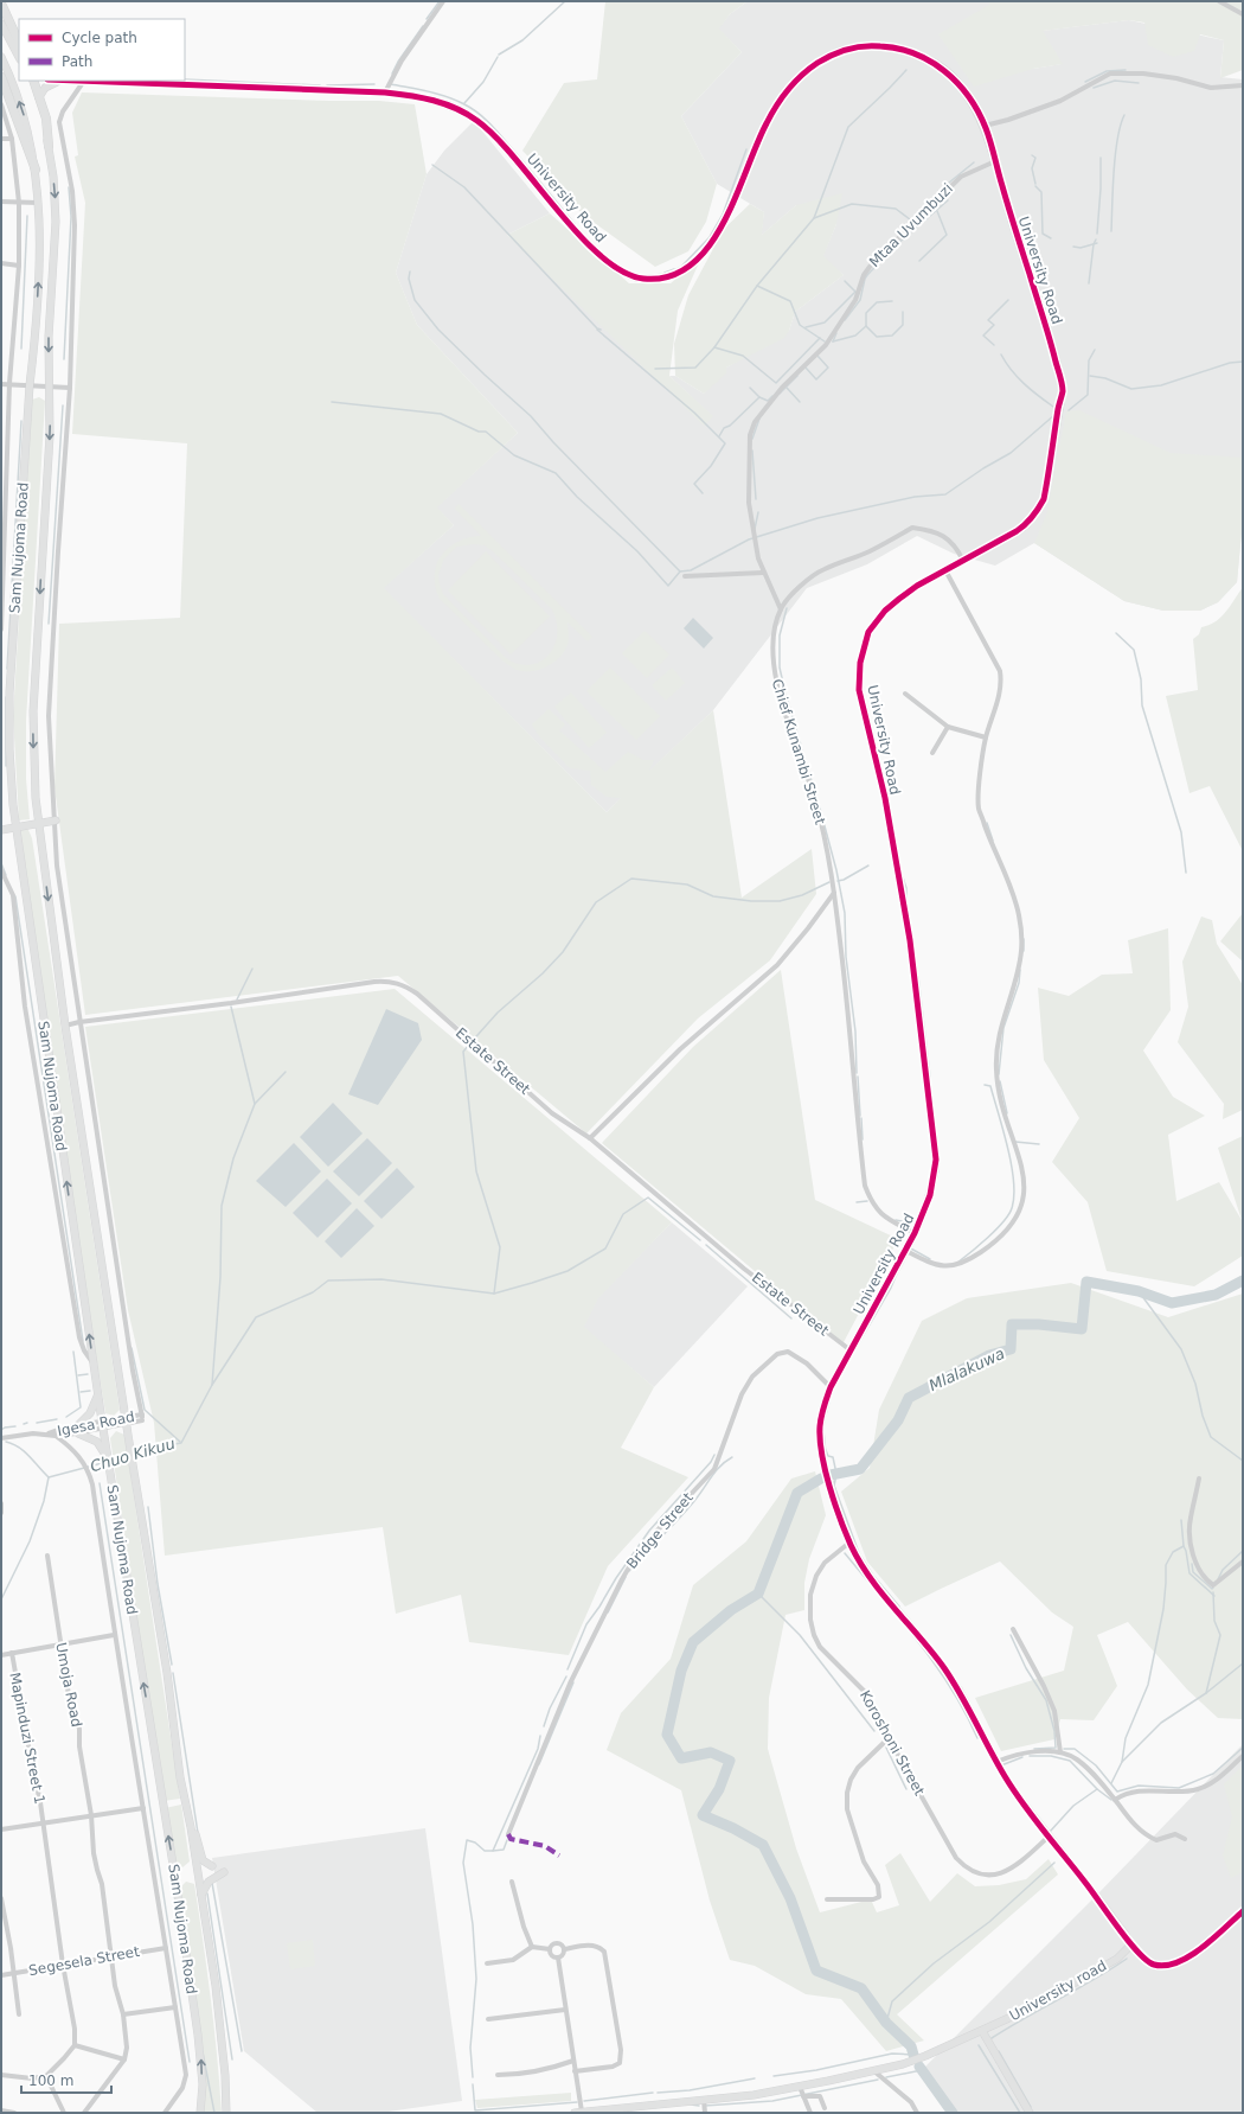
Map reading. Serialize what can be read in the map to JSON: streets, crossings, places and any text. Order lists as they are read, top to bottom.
{
  "streets": {
    "main road": ["University Road", "Sam Nujoma Road", "University road"],
    "street": [
      "Mtaa Uvumbuzi",
      "Chief Kunambi Street",
      "Estate Street",
      "Igesa Road",
      "Bridge Street",
      "Umoja Road",
      "Mapinduzi Street 1",
      "Koroshoni Street",
      "Segesela Street"
    ]
  },
  "crossings": [
    ["University Road", "Mtaa Uvumbuzi"],
    ["University Road", "Chief Kunambi Street"],
    ["University Road", "Estate Street"],
    ["University Road", "Bridge Street"],
    ["University Road", "Koroshoni Street"],
    ["University Road", "University road"],
    ["Mtaa Uvumbuzi", "Chief Kunambi Street"],
    ["Sam Nujoma Road", "Estate Street"],
    ["Sam Nujoma Road", "Igesa Road"],
    ["Umoja Road", "Segesela Street"],
    ["Mapinduzi Street 1", "Segesela Street"]
  ],
  "water": ["Mlalakuwa", "Chuo Kikuu"],
  "legend": ["Cycle path", "Path"],
  "scale_bar": "100 m"
}
